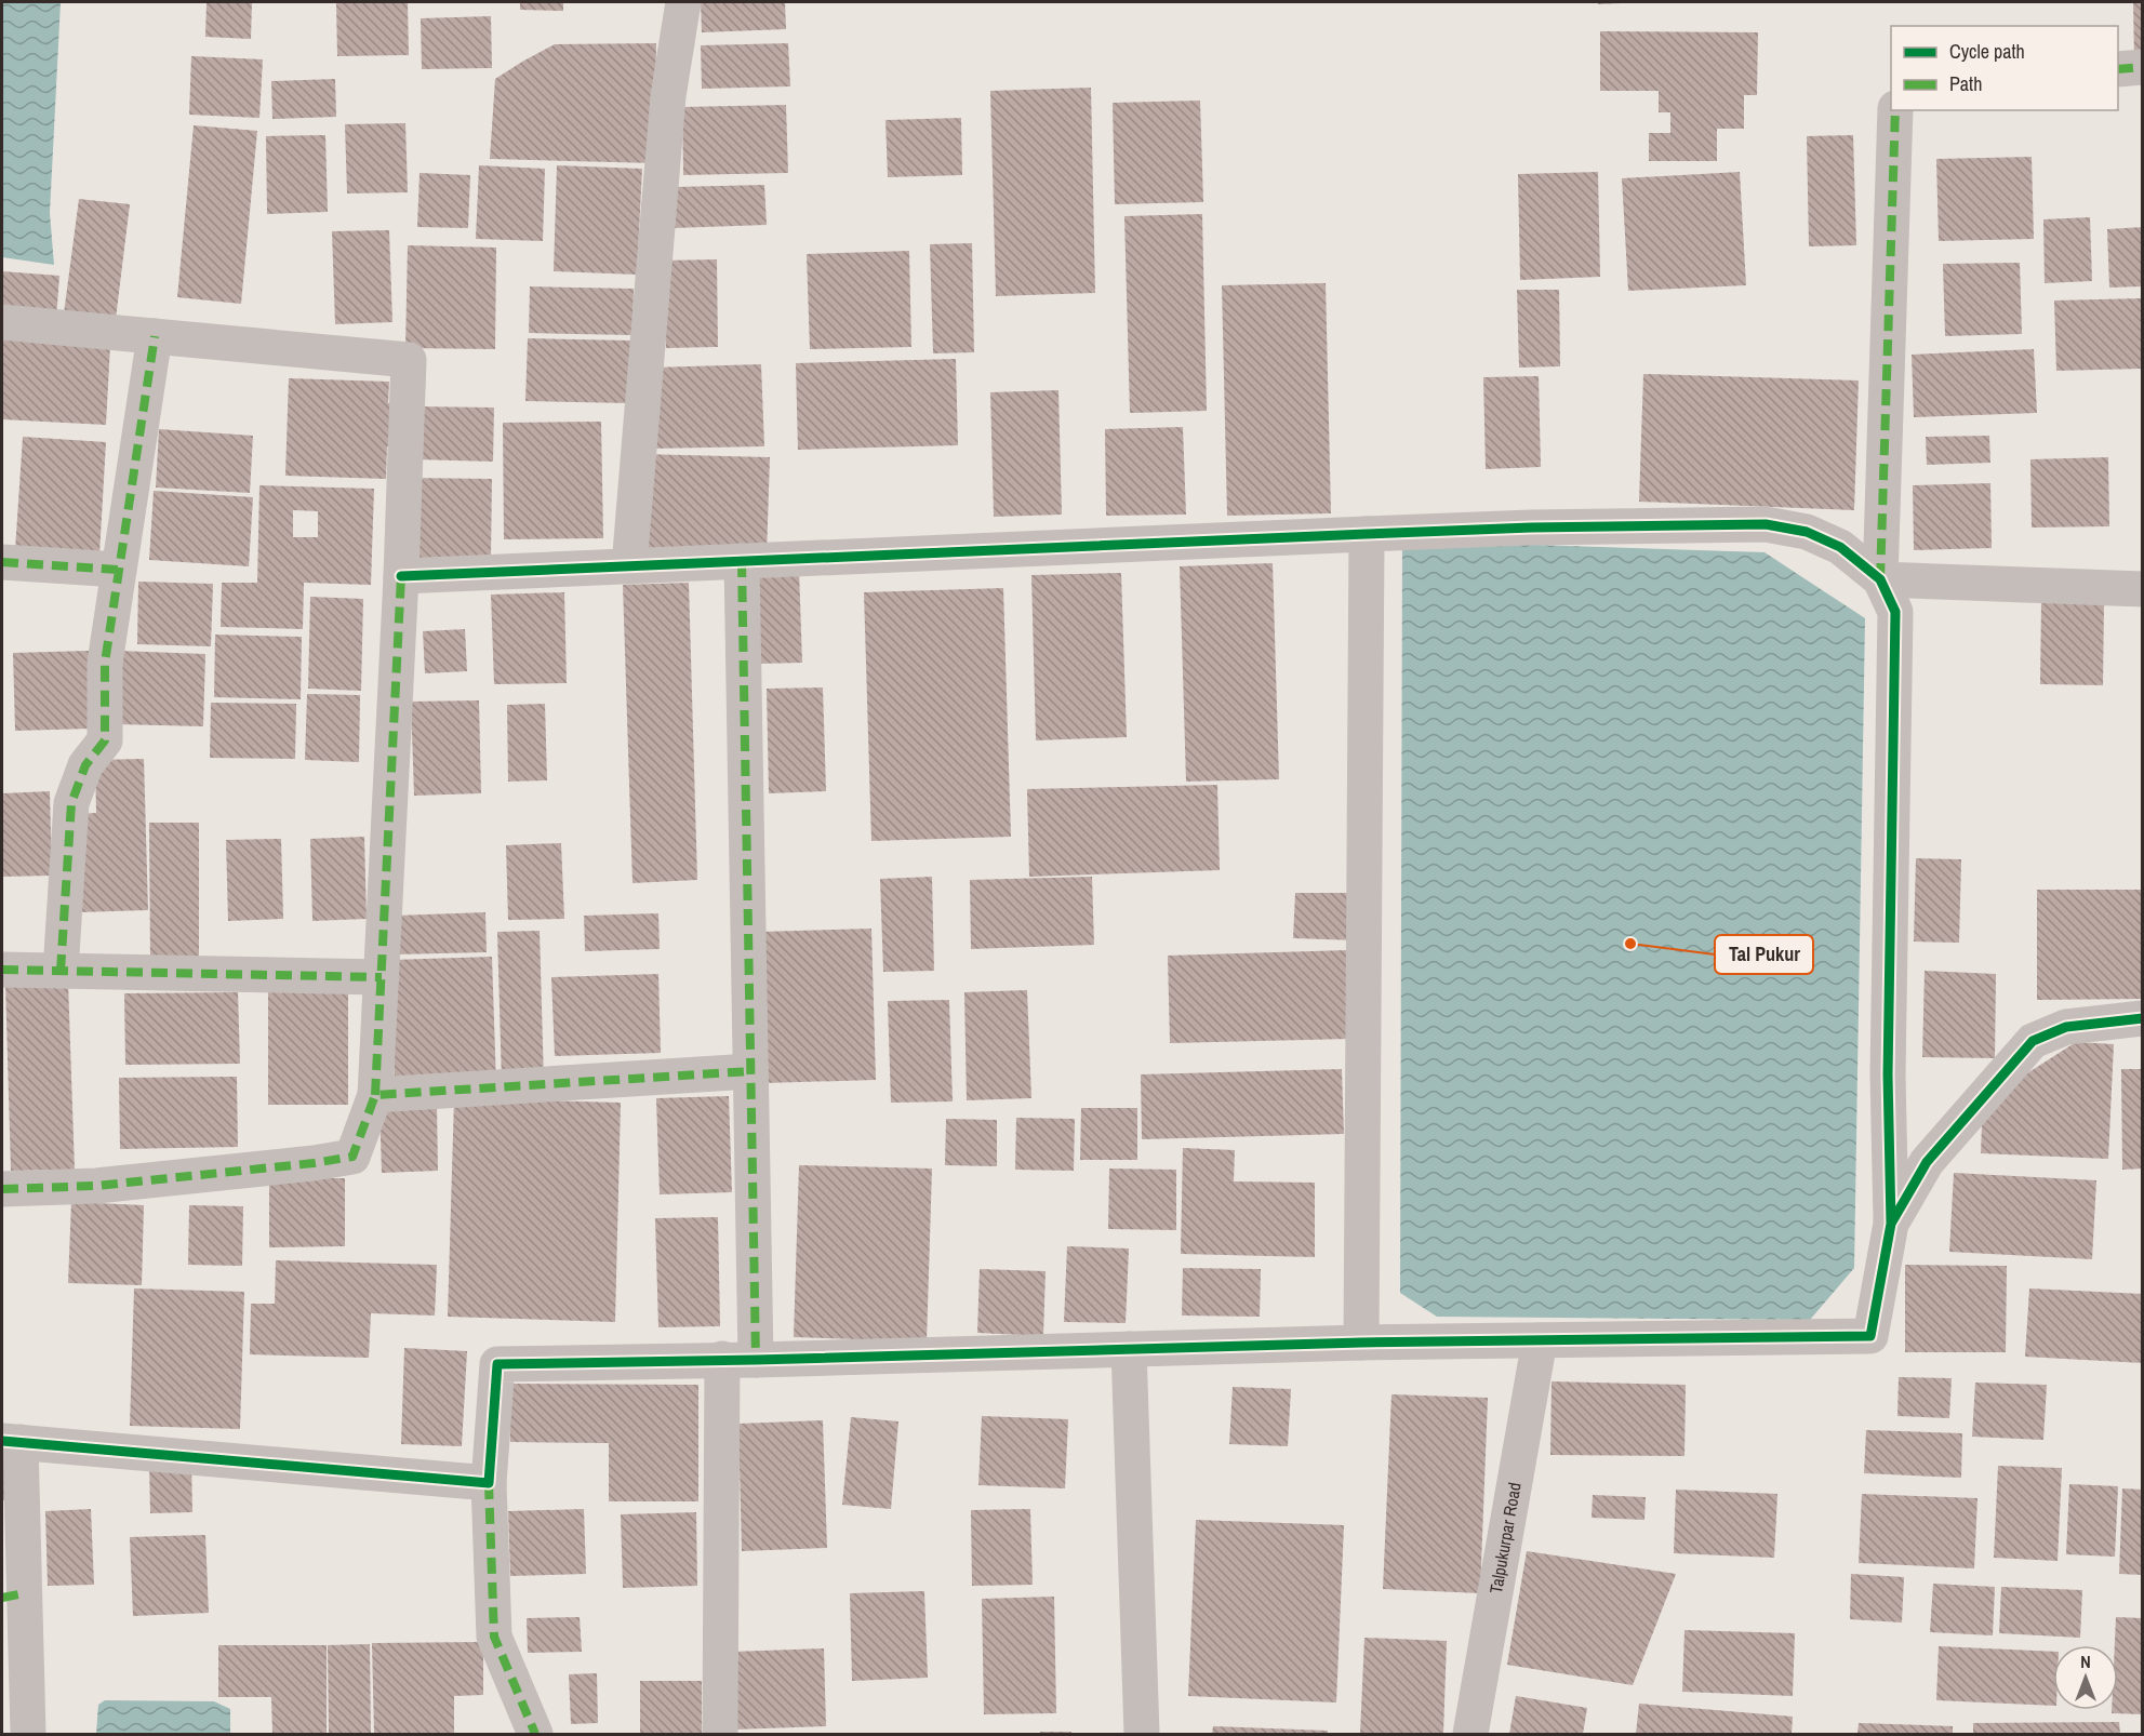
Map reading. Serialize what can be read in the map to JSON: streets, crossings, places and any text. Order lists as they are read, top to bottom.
{
  "streets": {
    "street": ["Talpukurpar Road"]
  },
  "places": ["Tal Pukur"],
  "legend": ["Cycle path", "Path"],
  "north": "top"
}
